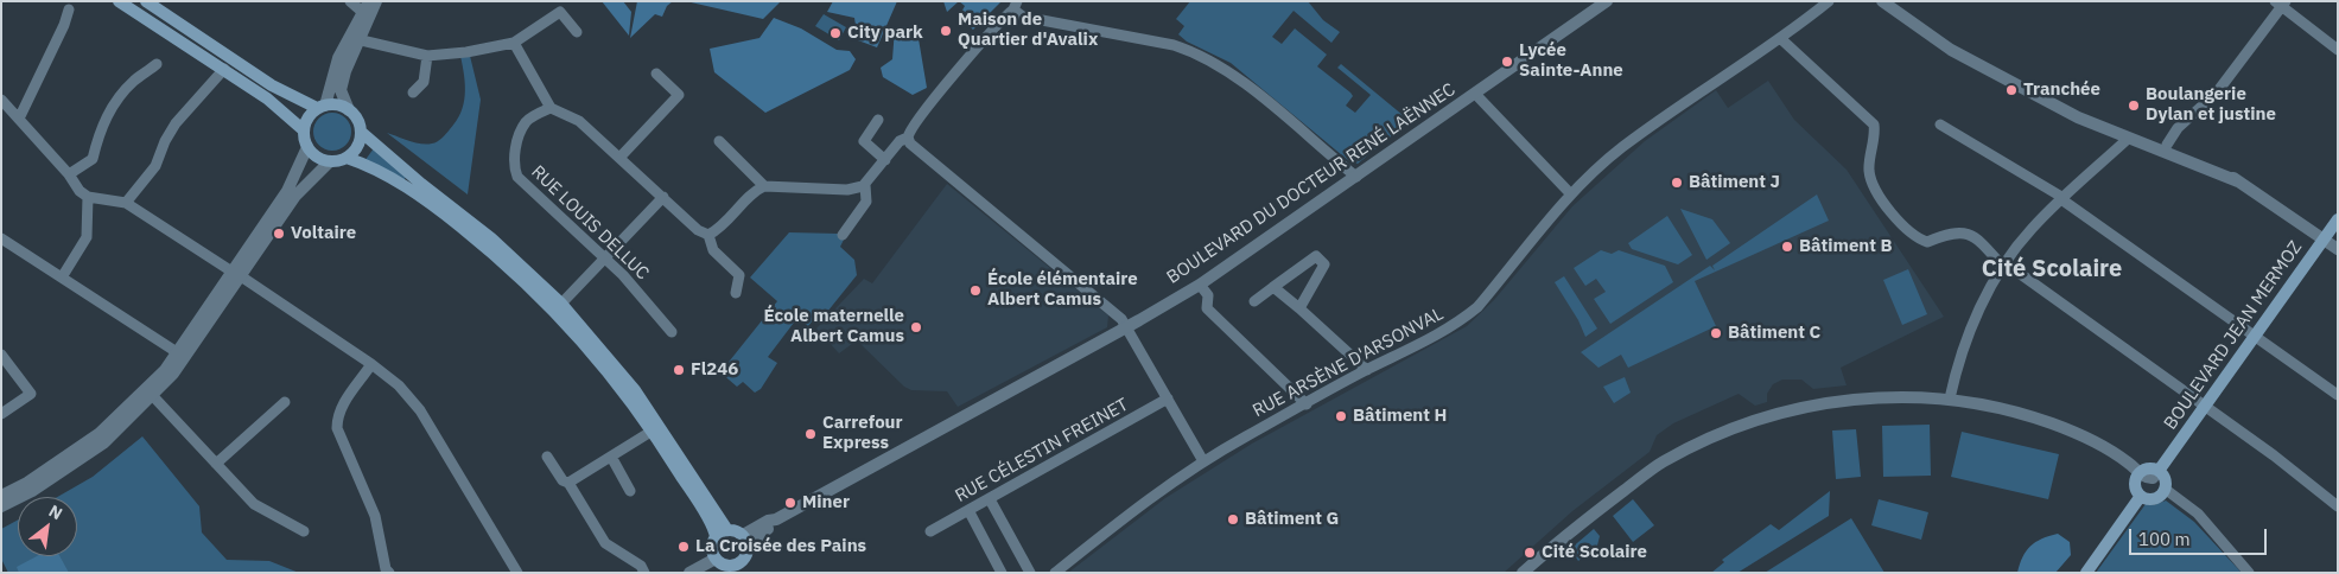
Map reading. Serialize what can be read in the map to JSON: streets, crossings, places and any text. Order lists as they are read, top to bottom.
{
  "streets": {
    "main road": ["BOULEVARD JEAN MERMOZ"],
    "street": [
      "BOULEVARD DU DOCTEUR RENÉ LAËNNEC",
      "RUE LOUIS DELLUC",
      "RUE ARSÈNE D'ARSONVAL",
      "RUE CÉLESTIN FREINET"
    ]
  },
  "districts": ["Cité Scolaire"],
  "places": [
    "Maison de Quartier d'Avalix",
    "City park",
    "Lycée Sainte-Anne",
    "Tranchée",
    "Boulangerie Dylan et justine",
    "Bâtiment J",
    "Voltaire",
    "Bâtiment B",
    "École élémentaire Albert Camus",
    "École maternelle Albert Camus",
    "Bâtiment C",
    "Fl246",
    "Bâtiment H",
    "Carrefour Express",
    "Miner",
    "Bâtiment G",
    "La Croisée des Pains",
    "Cité Scolaire"
  ],
  "scale_bar": "100 m",
  "north": "top right"
}
